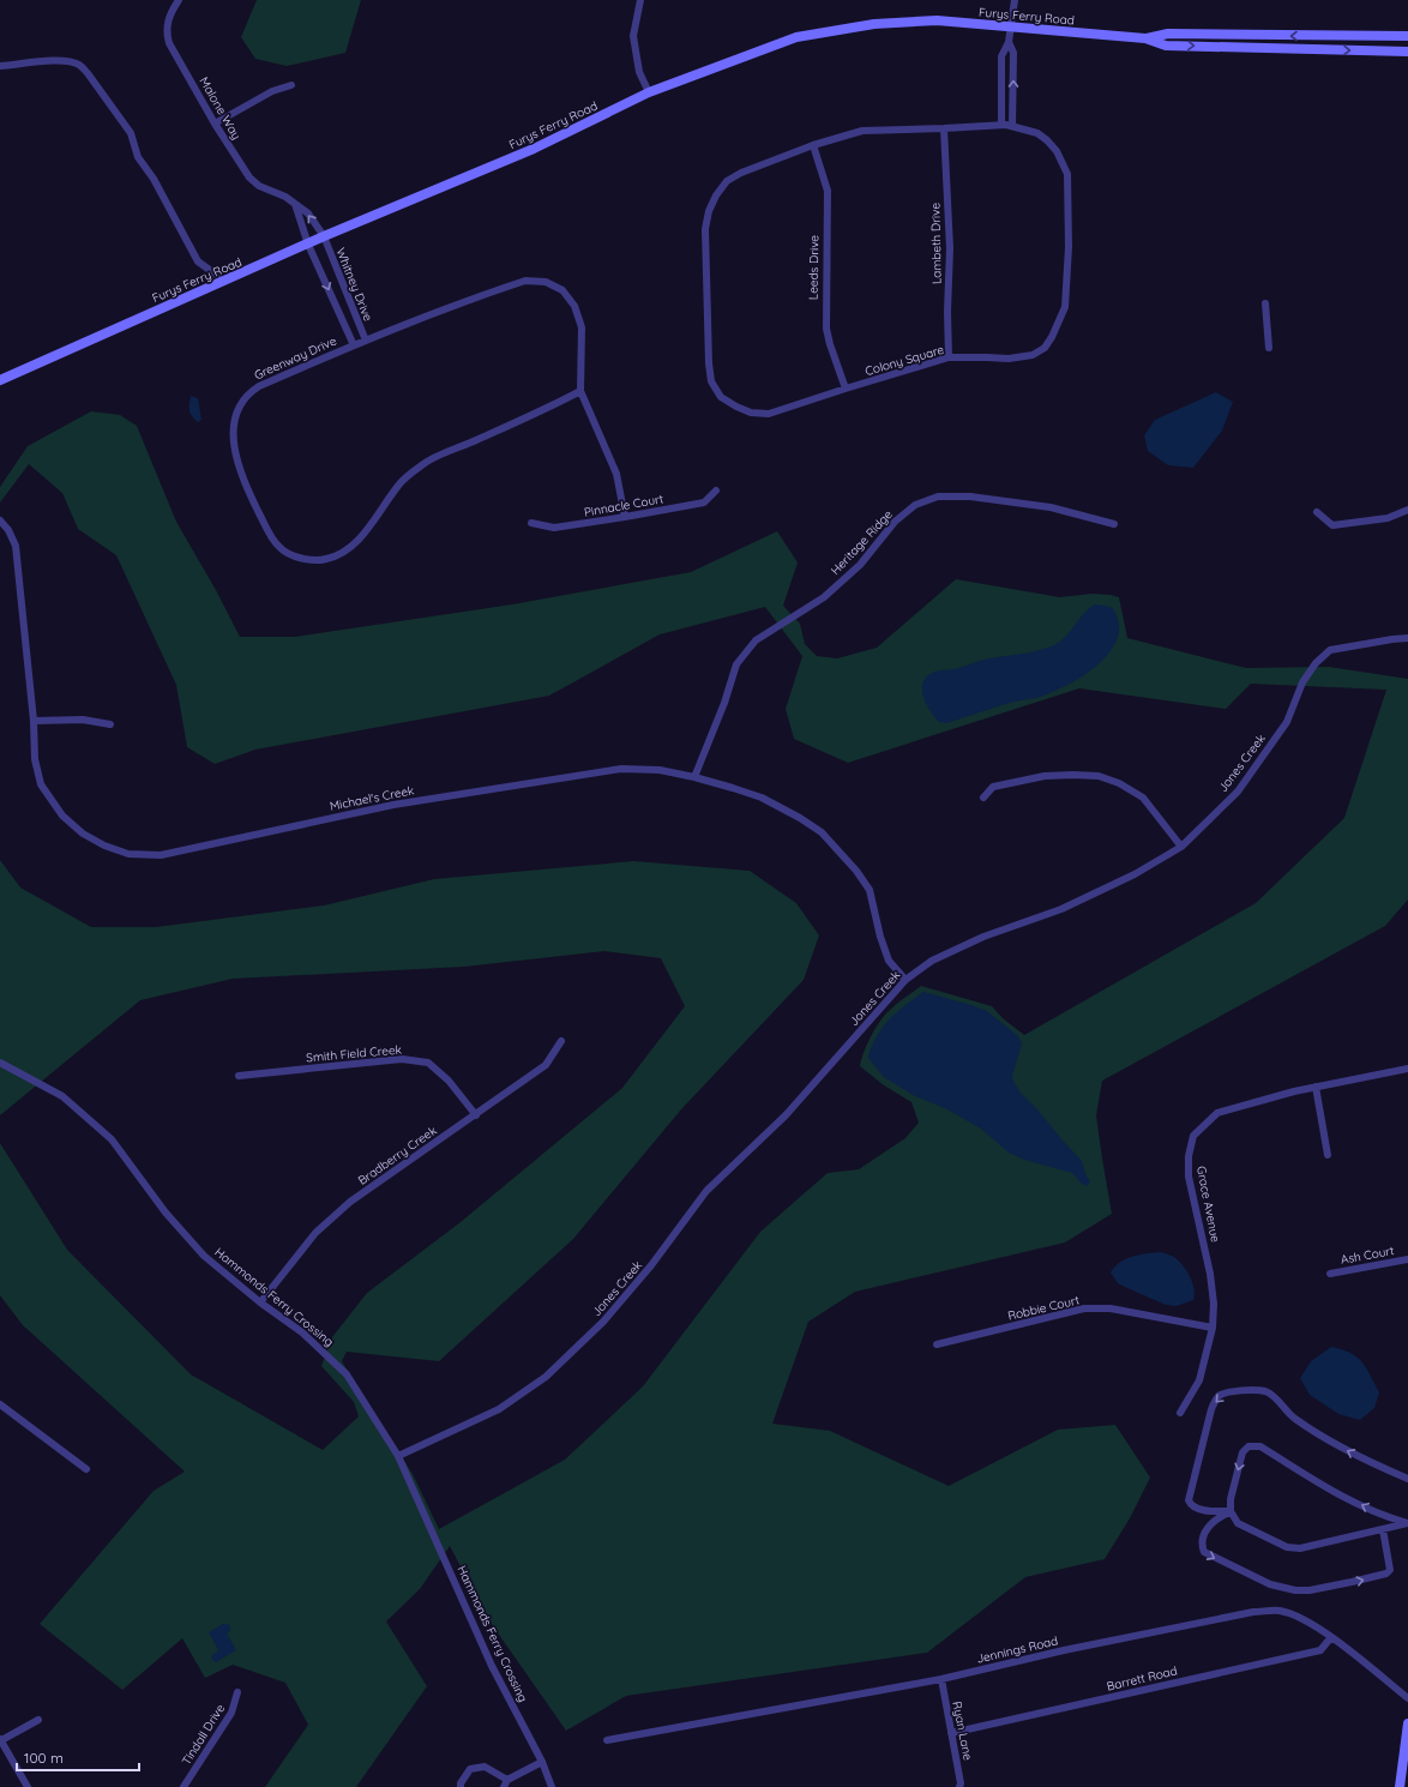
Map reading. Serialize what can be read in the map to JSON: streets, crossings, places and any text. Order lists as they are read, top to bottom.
{
  "streets": {
    "main road": ["Furys Ferry Road"],
    "street": [
      "Malone Way",
      "Lambeth Drive",
      "Leeds Drive",
      "Whitney Drive",
      "Greenway Drive",
      "Colony Square",
      "Pinnacle Court",
      "Heritage Ridge",
      "Jones Creek",
      "Michael's Creek",
      "Smith Field Creek",
      "Bradberry Creek",
      "Grace Avenue",
      "Ash Court",
      "Hammonds Ferry Crossing",
      "Robbie Court",
      "Jennings Road",
      "Barrett Road",
      "Ryan Lane",
      "Tindall Drive"
    ]
  },
  "crossings": [
    ["Furys Ferry Road", "Malone Way"],
    ["Furys Ferry Road", "Whitney Drive"],
    ["Malone Way", "Whitney Drive"],
    ["Lambeth Drive", "Colony Square"],
    ["Leeds Drive", "Colony Square"],
    ["Whitney Drive", "Greenway Drive"],
    ["Greenway Drive", "Pinnacle Court"],
    ["Heritage Ridge", "Michael's Creek"],
    ["Jones Creek", "Michael's Creek"],
    ["Jones Creek", "Hammonds Ferry Crossing"],
    ["Smith Field Creek", "Bradberry Creek"],
    ["Bradberry Creek", "Hammonds Ferry Crossing"],
    ["Grace Avenue", "Robbie Court"],
    ["Jennings Road", "Barrett Road"],
    ["Jennings Road", "Ryan Lane"],
    ["Barrett Road", "Ryan Lane"]
  ],
  "scale_bar": "100 m"
}
